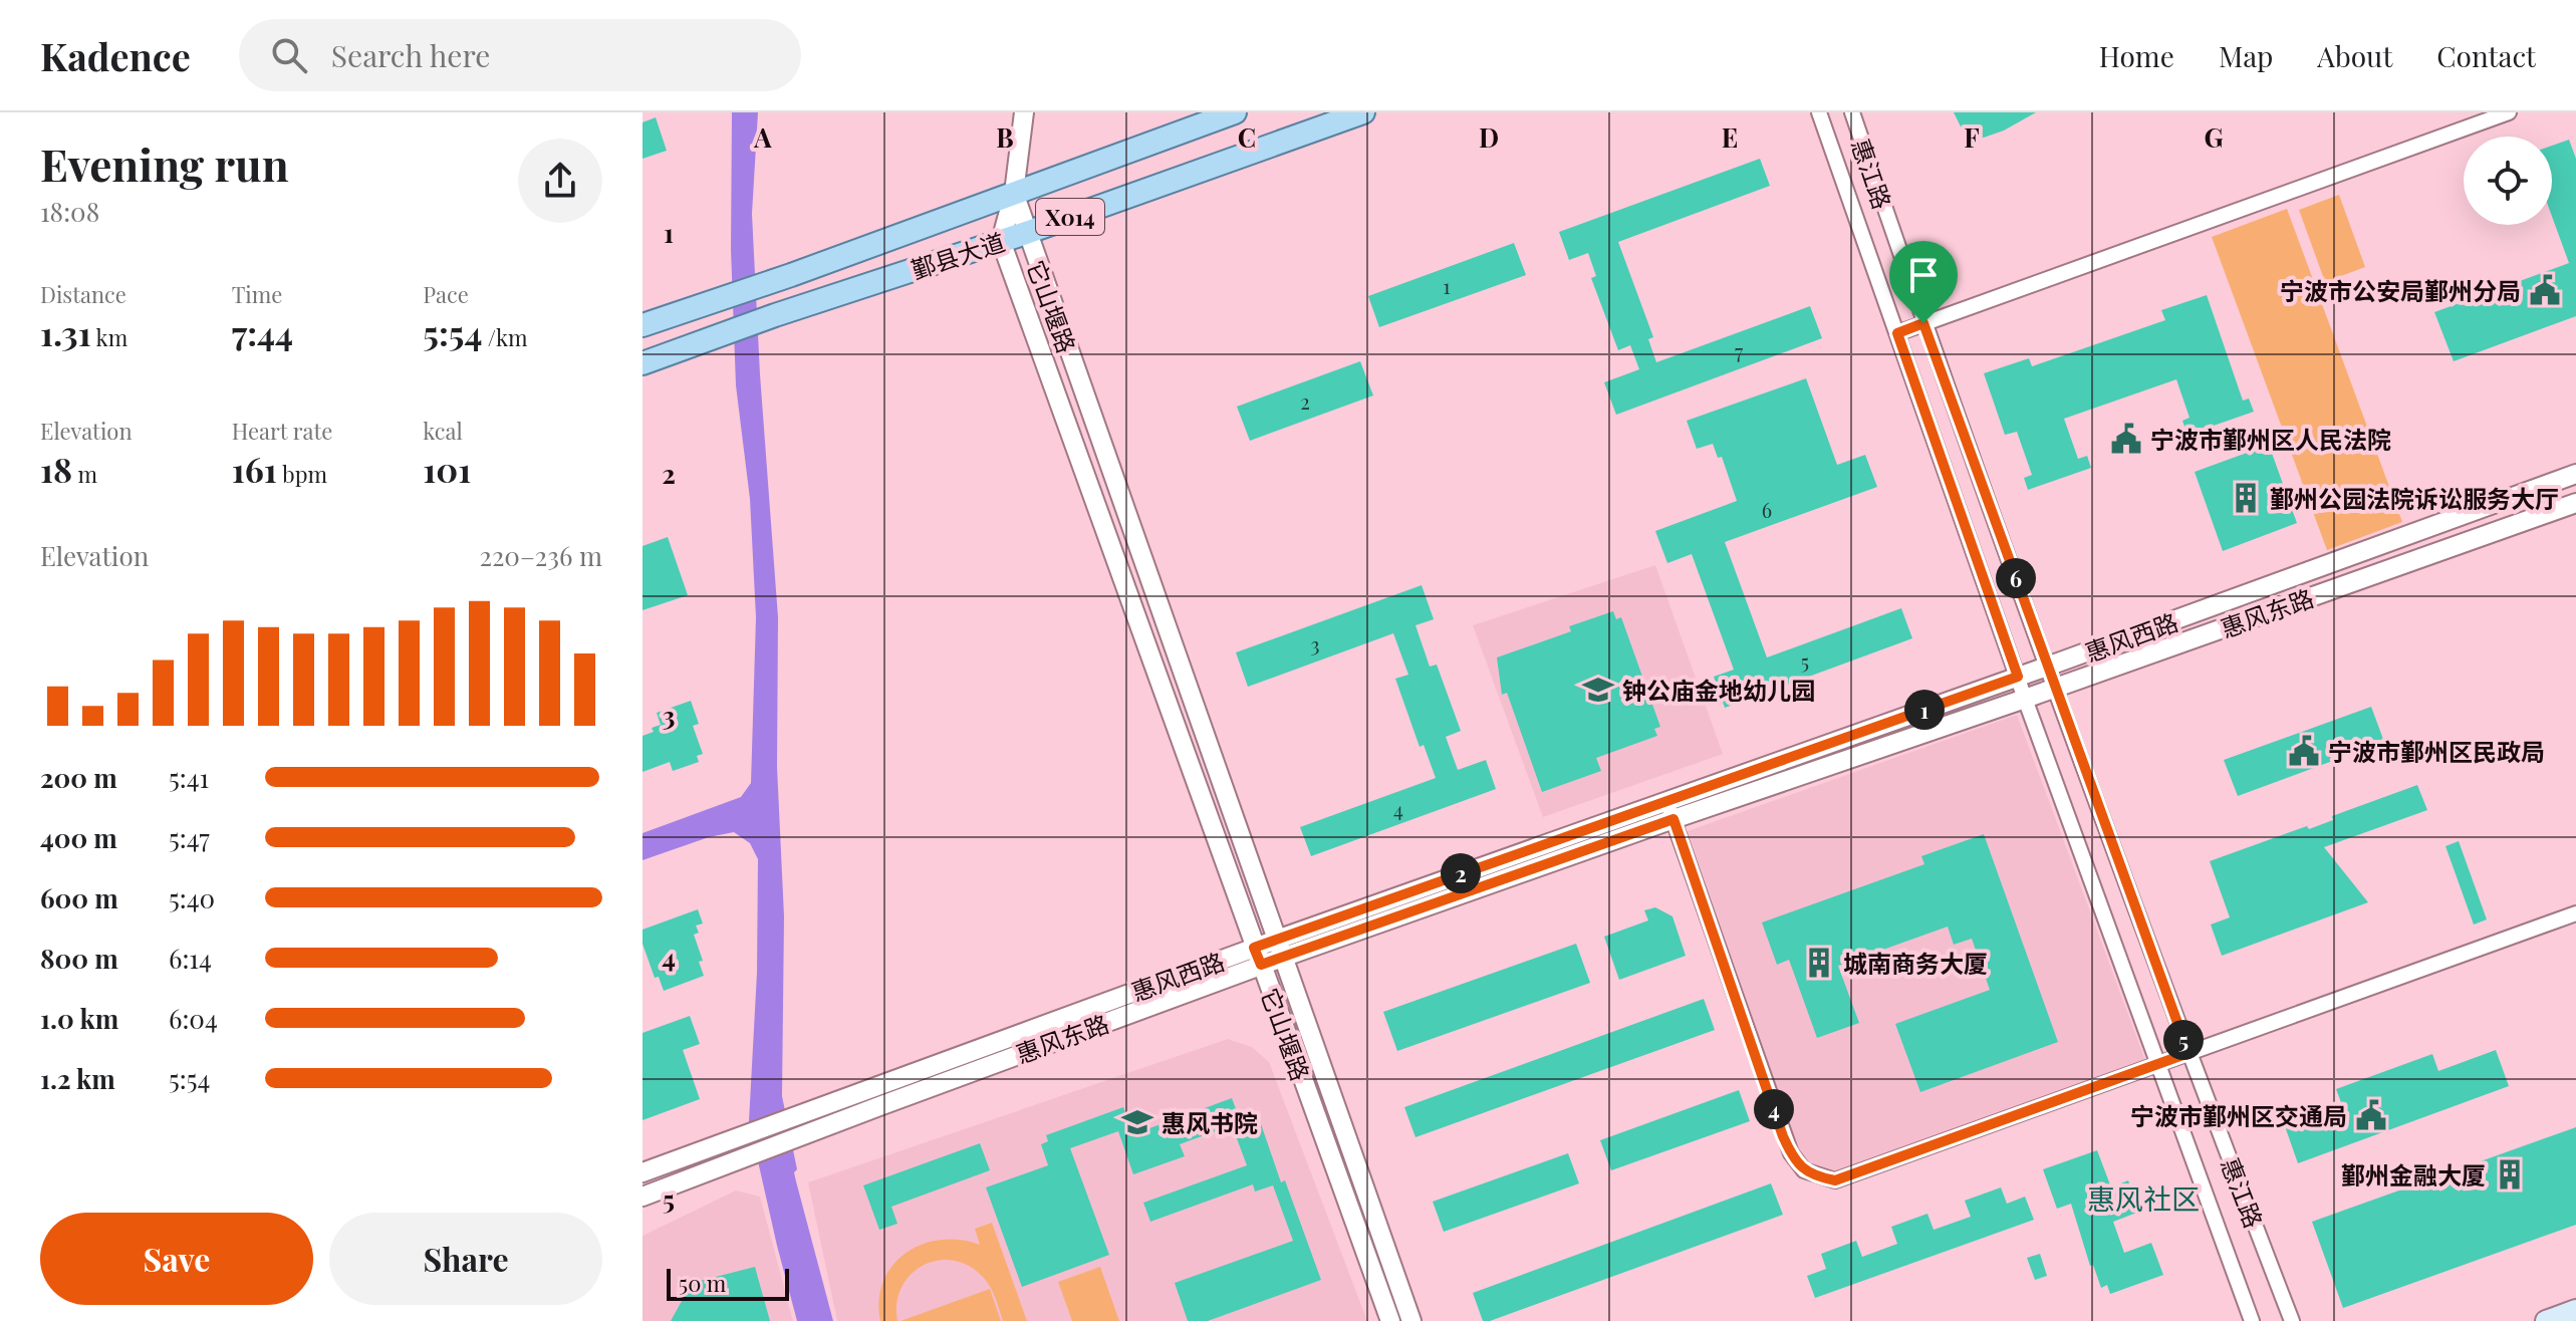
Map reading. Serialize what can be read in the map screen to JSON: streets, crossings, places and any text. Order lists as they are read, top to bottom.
{
  "streets": {
    "main road": ["X014", "鄞县大道"],
    "street": [
      "惠江路",
      "它山堰路",
      "惠风东路",
      "惠风西路"
    ]
  },
  "crossings": [
    ["惠江路", "惠风东路"],
    ["惠江路", "惠风西路"],
    ["鄞县大道", "它山堰路"],
    ["它山堰路", "惠风东路"],
    ["它山堰路", "惠风西路"],
    ["惠风东路", "惠风西路"]
  ],
  "districts": ["惠风社区"],
  "places": {
    "public building": [
      "宁波市公安局鄞州分局",
      "宁波市鄞州区人民法院",
      "宁波市鄞州区民政局",
      "宁波市鄞州区交通局"
    ],
    "building": ["鄞州公园法院诉讼服务大厅", "城南商务大厦", "鄞州金融大厦"],
    "school or university": ["钟公庙金地幼儿园", "惠风书院"]
  },
  "house_numbers": [
    "1",
    "7",
    "2",
    "6",
    "3",
    "5",
    "4"
  ],
  "scale_bar": "50 m",
  "page": {
    "header": "Kadence",
    "search": "Search here",
    "nav": [
      "Home",
      "Map",
      "About",
      "Contact"
    ],
    "heading": ["Evening run", "18:08"],
    "stats": [
      ["Distance", "1.31 km"],
      ["Time", "7:44"],
      ["Pace", "5:54 /km"],
      ["Elevation", "18 m"],
      ["Heart rate", "161 bpm"],
      ["kcal", "101"]
    ],
    "chart": ["Elevation", "220–236 m"],
    "pins": [
      "6",
      "1",
      "2",
      "5",
      "4"
    ],
    "list": [
      {
        "name": "200 m",
        "note": "5:41"
      },
      {
        "name": "400 m",
        "note": "5:47"
      },
      {
        "name": "600 m",
        "note": "5:40"
      },
      {
        "name": "800 m",
        "note": "6:14"
      },
      {
        "name": "1.0 km",
        "note": "6:04"
      },
      {
        "name": "1.2 km",
        "note": "5:54"
      }
    ],
    "buttons": ["Save", "Share"],
    "scale": "50 m"
  },
  "grid": {
    "columns": [
      "A",
      "B",
      "C",
      "D",
      "E",
      "F",
      "G"
    ],
    "rows": [
      "1",
      "2",
      "3",
      "4",
      "5"
    ]
  }
}
